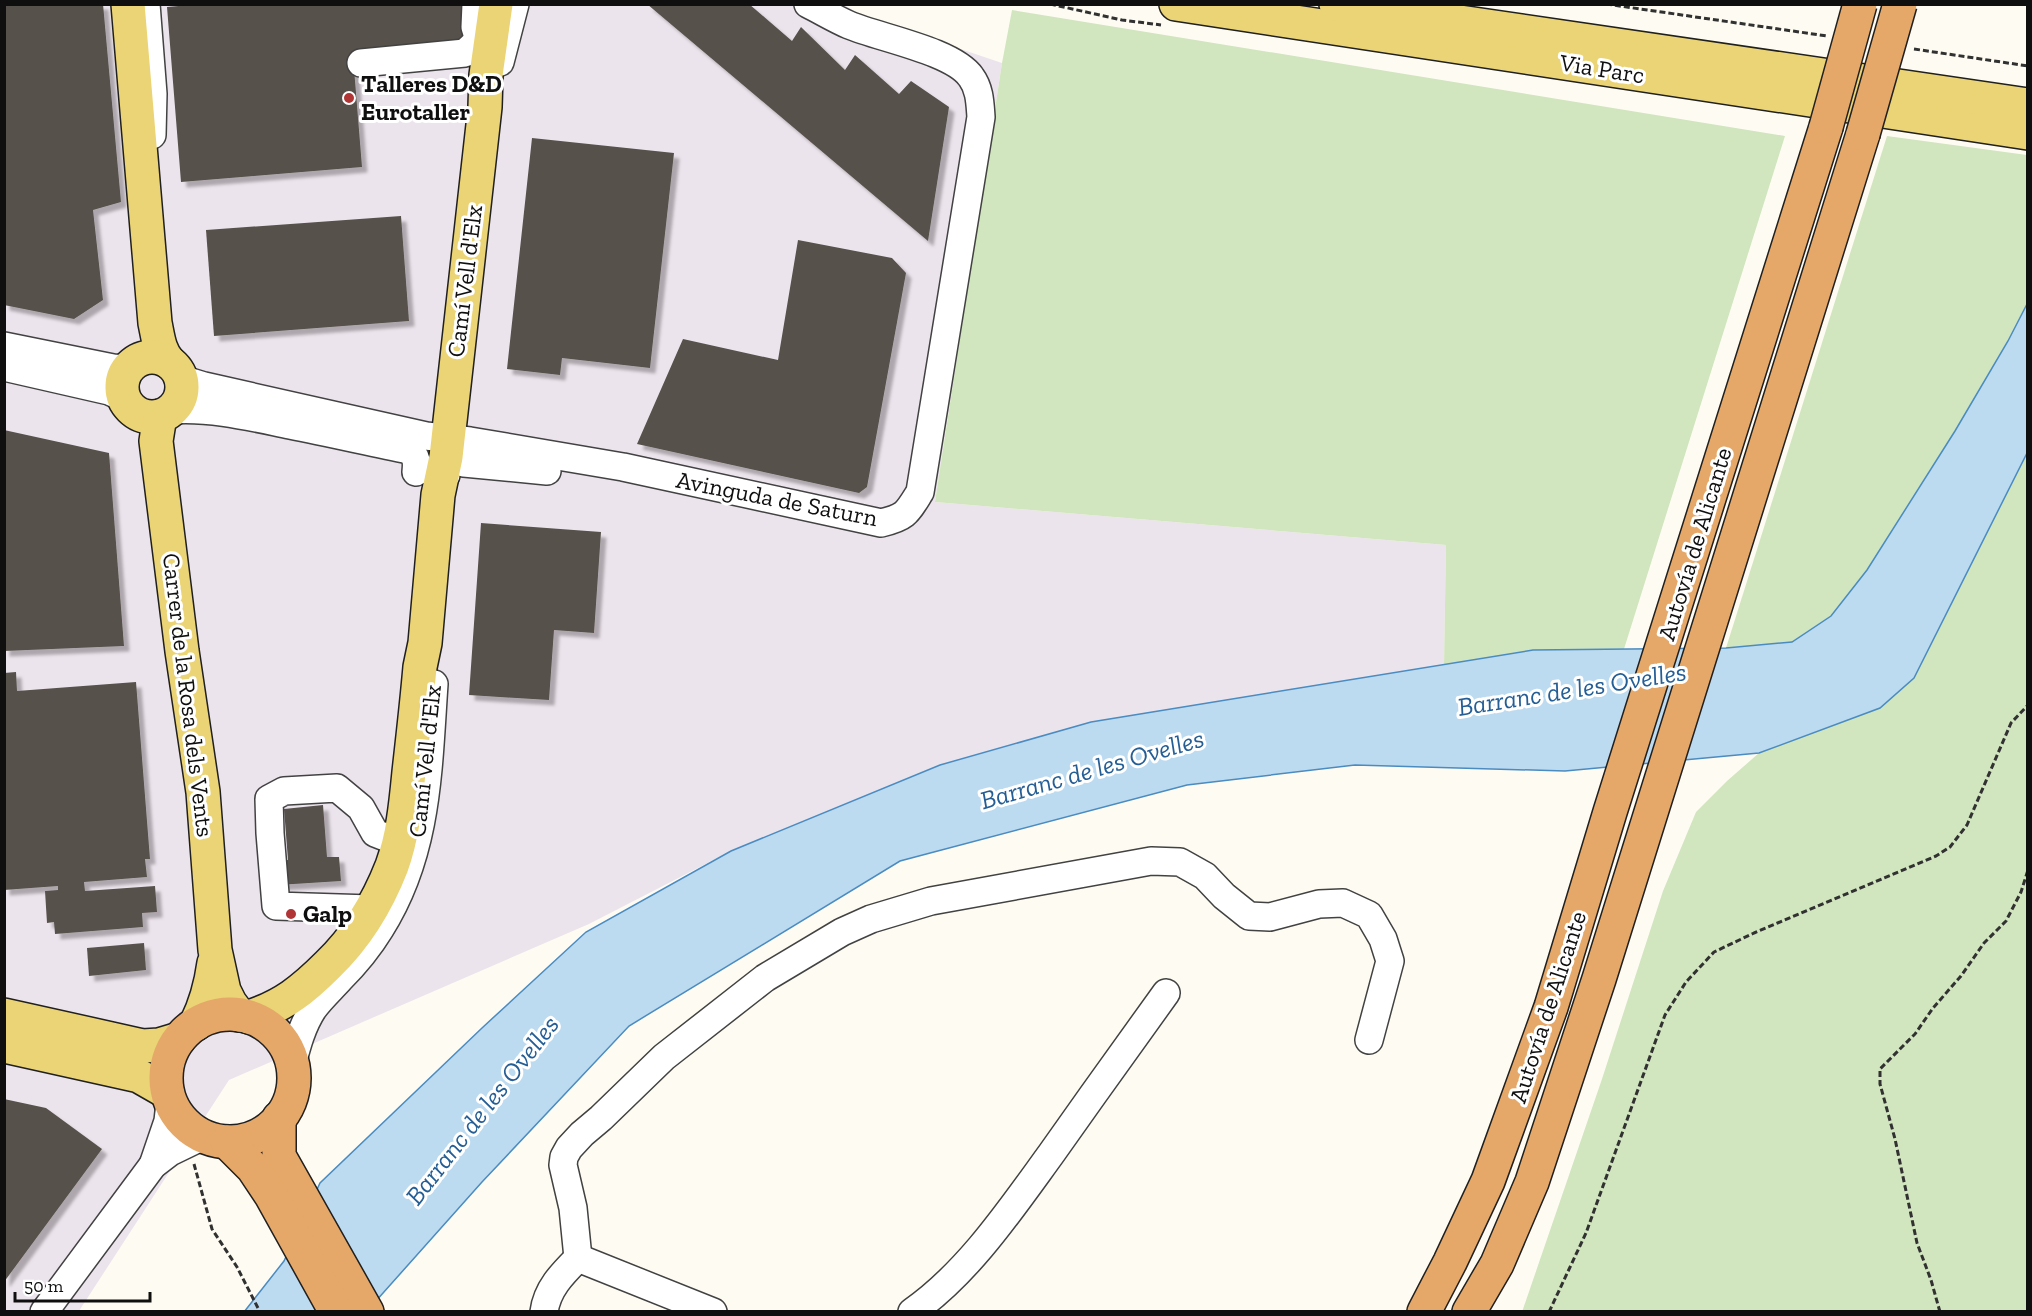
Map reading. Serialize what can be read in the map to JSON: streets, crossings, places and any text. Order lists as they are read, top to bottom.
{
  "streets": {
    "highway": ["Autovía de Alicante"],
    "main road": ["Via Parc", "Camí Vell d'Elx", "Carrer de la Rosa dels Vents"],
    "street": ["Avinguda de Saturn"]
  },
  "crossings": [
    ["Camí Vell d'Elx", "Avinguda de Saturn"],
    ["Camí Vell d'Elx", "Carrer de la Rosa dels Vents"]
  ],
  "water": ["Barranc de les Ovelles"],
  "places": ["Talleres D&D Eurotaller", "Galp"],
  "scale_bar": "50 m"
}
